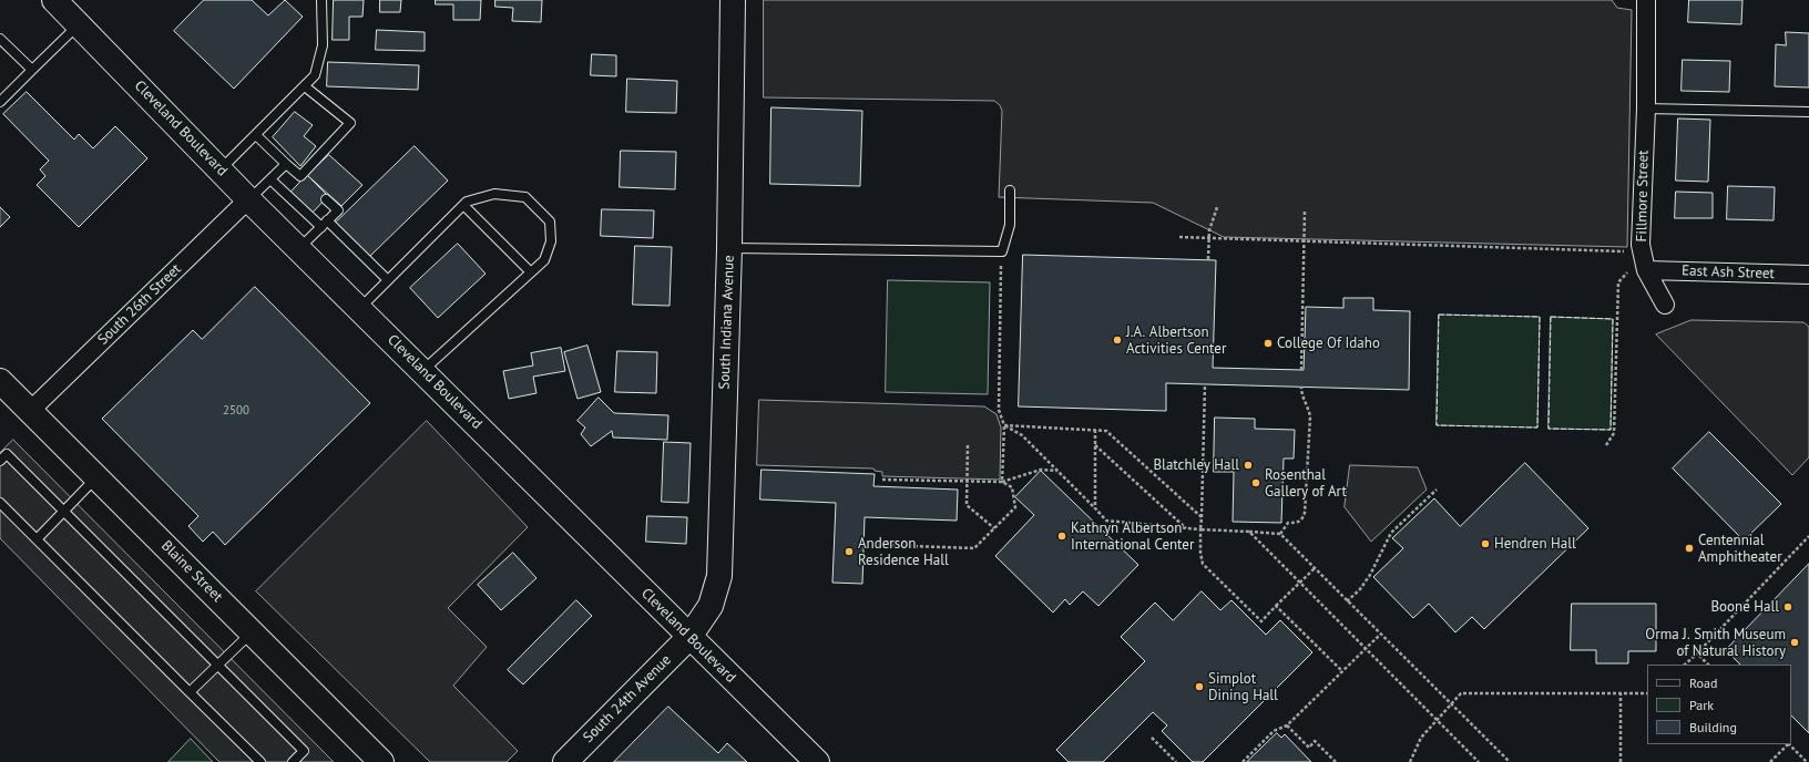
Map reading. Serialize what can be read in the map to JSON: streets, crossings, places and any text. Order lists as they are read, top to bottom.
{
  "streets": {
    "main road": [
      "Cleveland Boulevard",
      "South Indiana Avenue",
      "Blaine Street",
      "South 24th Avenue"
    ],
    "street": ["Fillmore Street", "East Ash Street", "South 26th Street"]
  },
  "crossings": [
    ["Cleveland Boulevard", "South 26th Street"],
    ["Cleveland Boulevard", "South Indiana Avenue"],
    ["Cleveland Boulevard", "South 24th Avenue"],
    ["Fillmore Street", "East Ash Street"],
    ["South 26th Street", "Blaine Street"],
    ["South Indiana Avenue", "South 24th Avenue"]
  ],
  "places": [
    "J.A. Albertson Activities Center",
    "College Of Idaho",
    "Blatchley Hall",
    "Rosenthal Gallery of Art",
    "Kathryn Albertson International Center",
    "Hendren Hall",
    "Centennial Amphitheater",
    "Anderson Residence Hall",
    "Boone Hall",
    "Orma J. Smith Museum of Natural History",
    "Simplot Dining Hall"
  ],
  "house_numbers": ["2500"],
  "legend": ["Road", "Park", "Building"]
}
